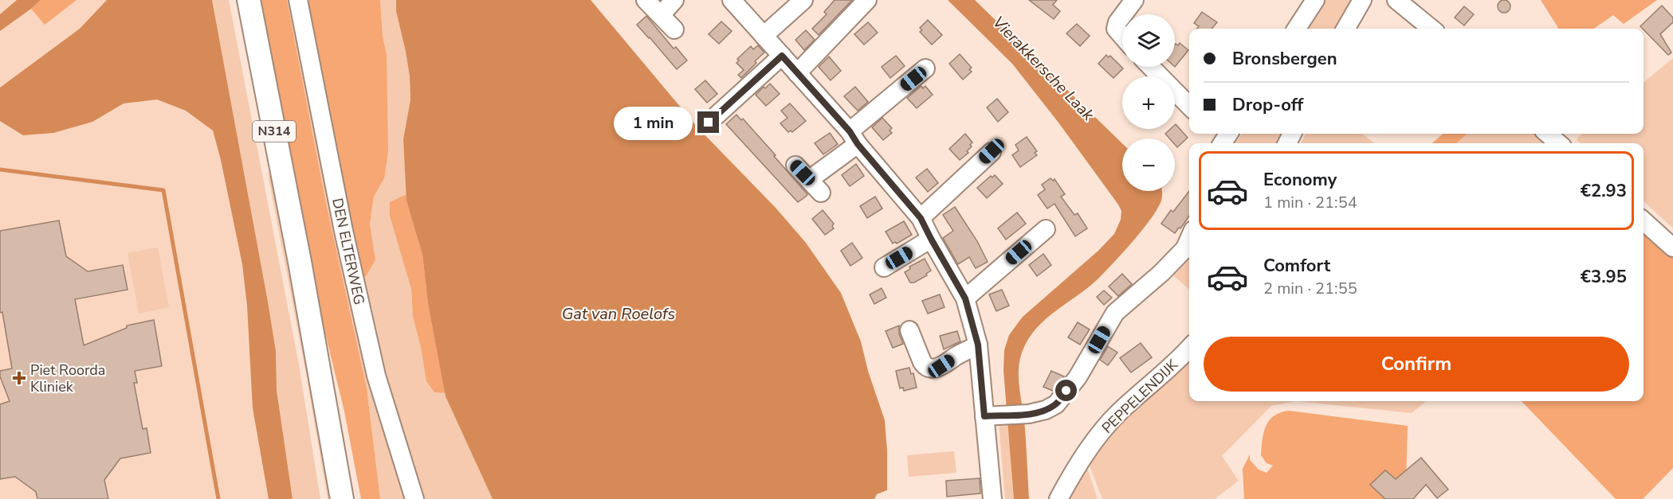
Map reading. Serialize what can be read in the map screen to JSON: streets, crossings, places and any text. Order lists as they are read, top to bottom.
{
  "streets": {
    "main road": ["N314"],
    "street": ["DEN ELTERWEG", "PEPPELENDIJK"]
  },
  "water": ["Vierakkersche Laak", "Gat van Roelofs"],
  "places": {
    "health": ["Piet Roorda Kliniek"]
  },
  "page": {
    "map_buttons": ["+", "−"],
    "banner": ["Bronsbergen", "Drop-off"],
    "bubble": "1 min",
    "list": [
      {
        "name": "Economy",
        "note": "1 min · 21:54",
        "value": "€2.93"
      },
      {
        "name": "Comfort",
        "note": "2 min · 21:55",
        "value": "€3.95"
      }
    ],
    "buttons": "Confirm"
  }
}
